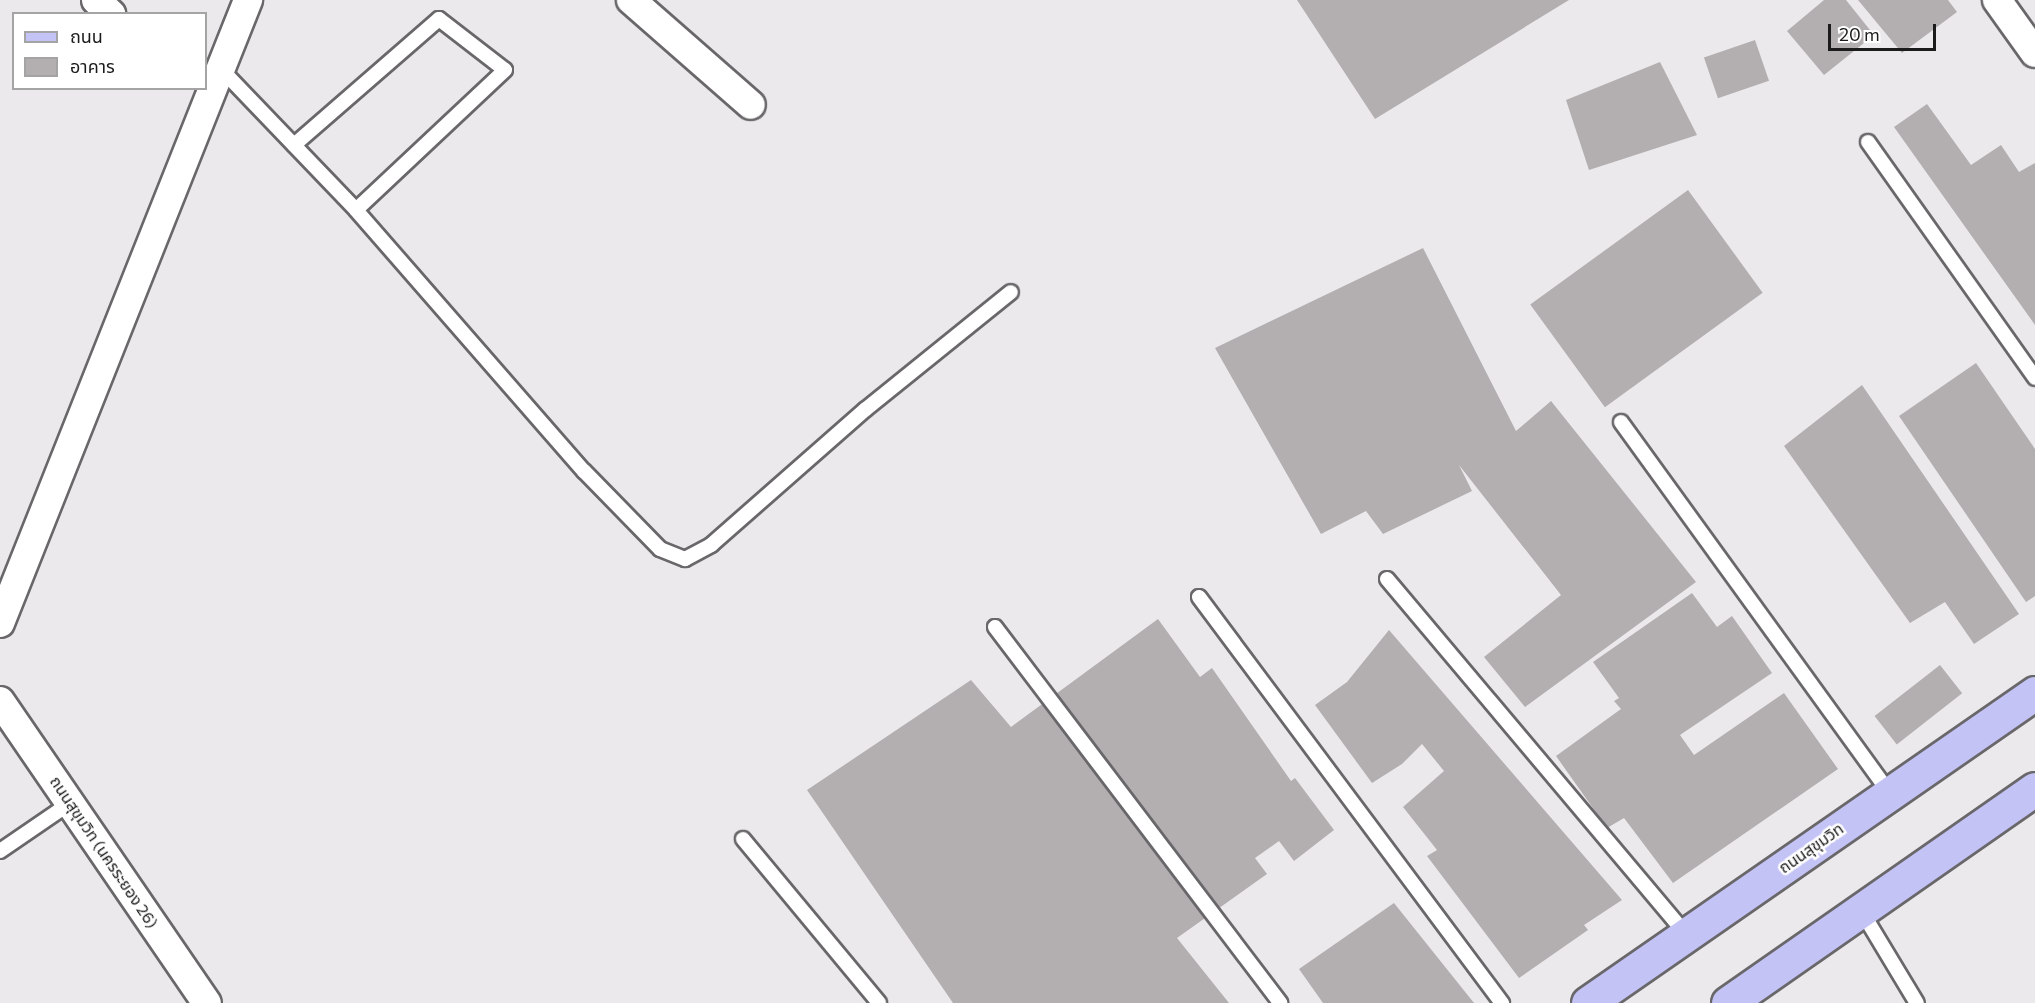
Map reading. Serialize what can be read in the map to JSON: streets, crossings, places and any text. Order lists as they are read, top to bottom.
{
  "streets": {
    "main road": ["ถนนสุขุมวิท"],
    "street": ["ถนนสุขุมวิท (นครระยอง 26)"]
  },
  "legend": ["ถนน", "อาคาร"],
  "scale_bar": "20 m"
}
